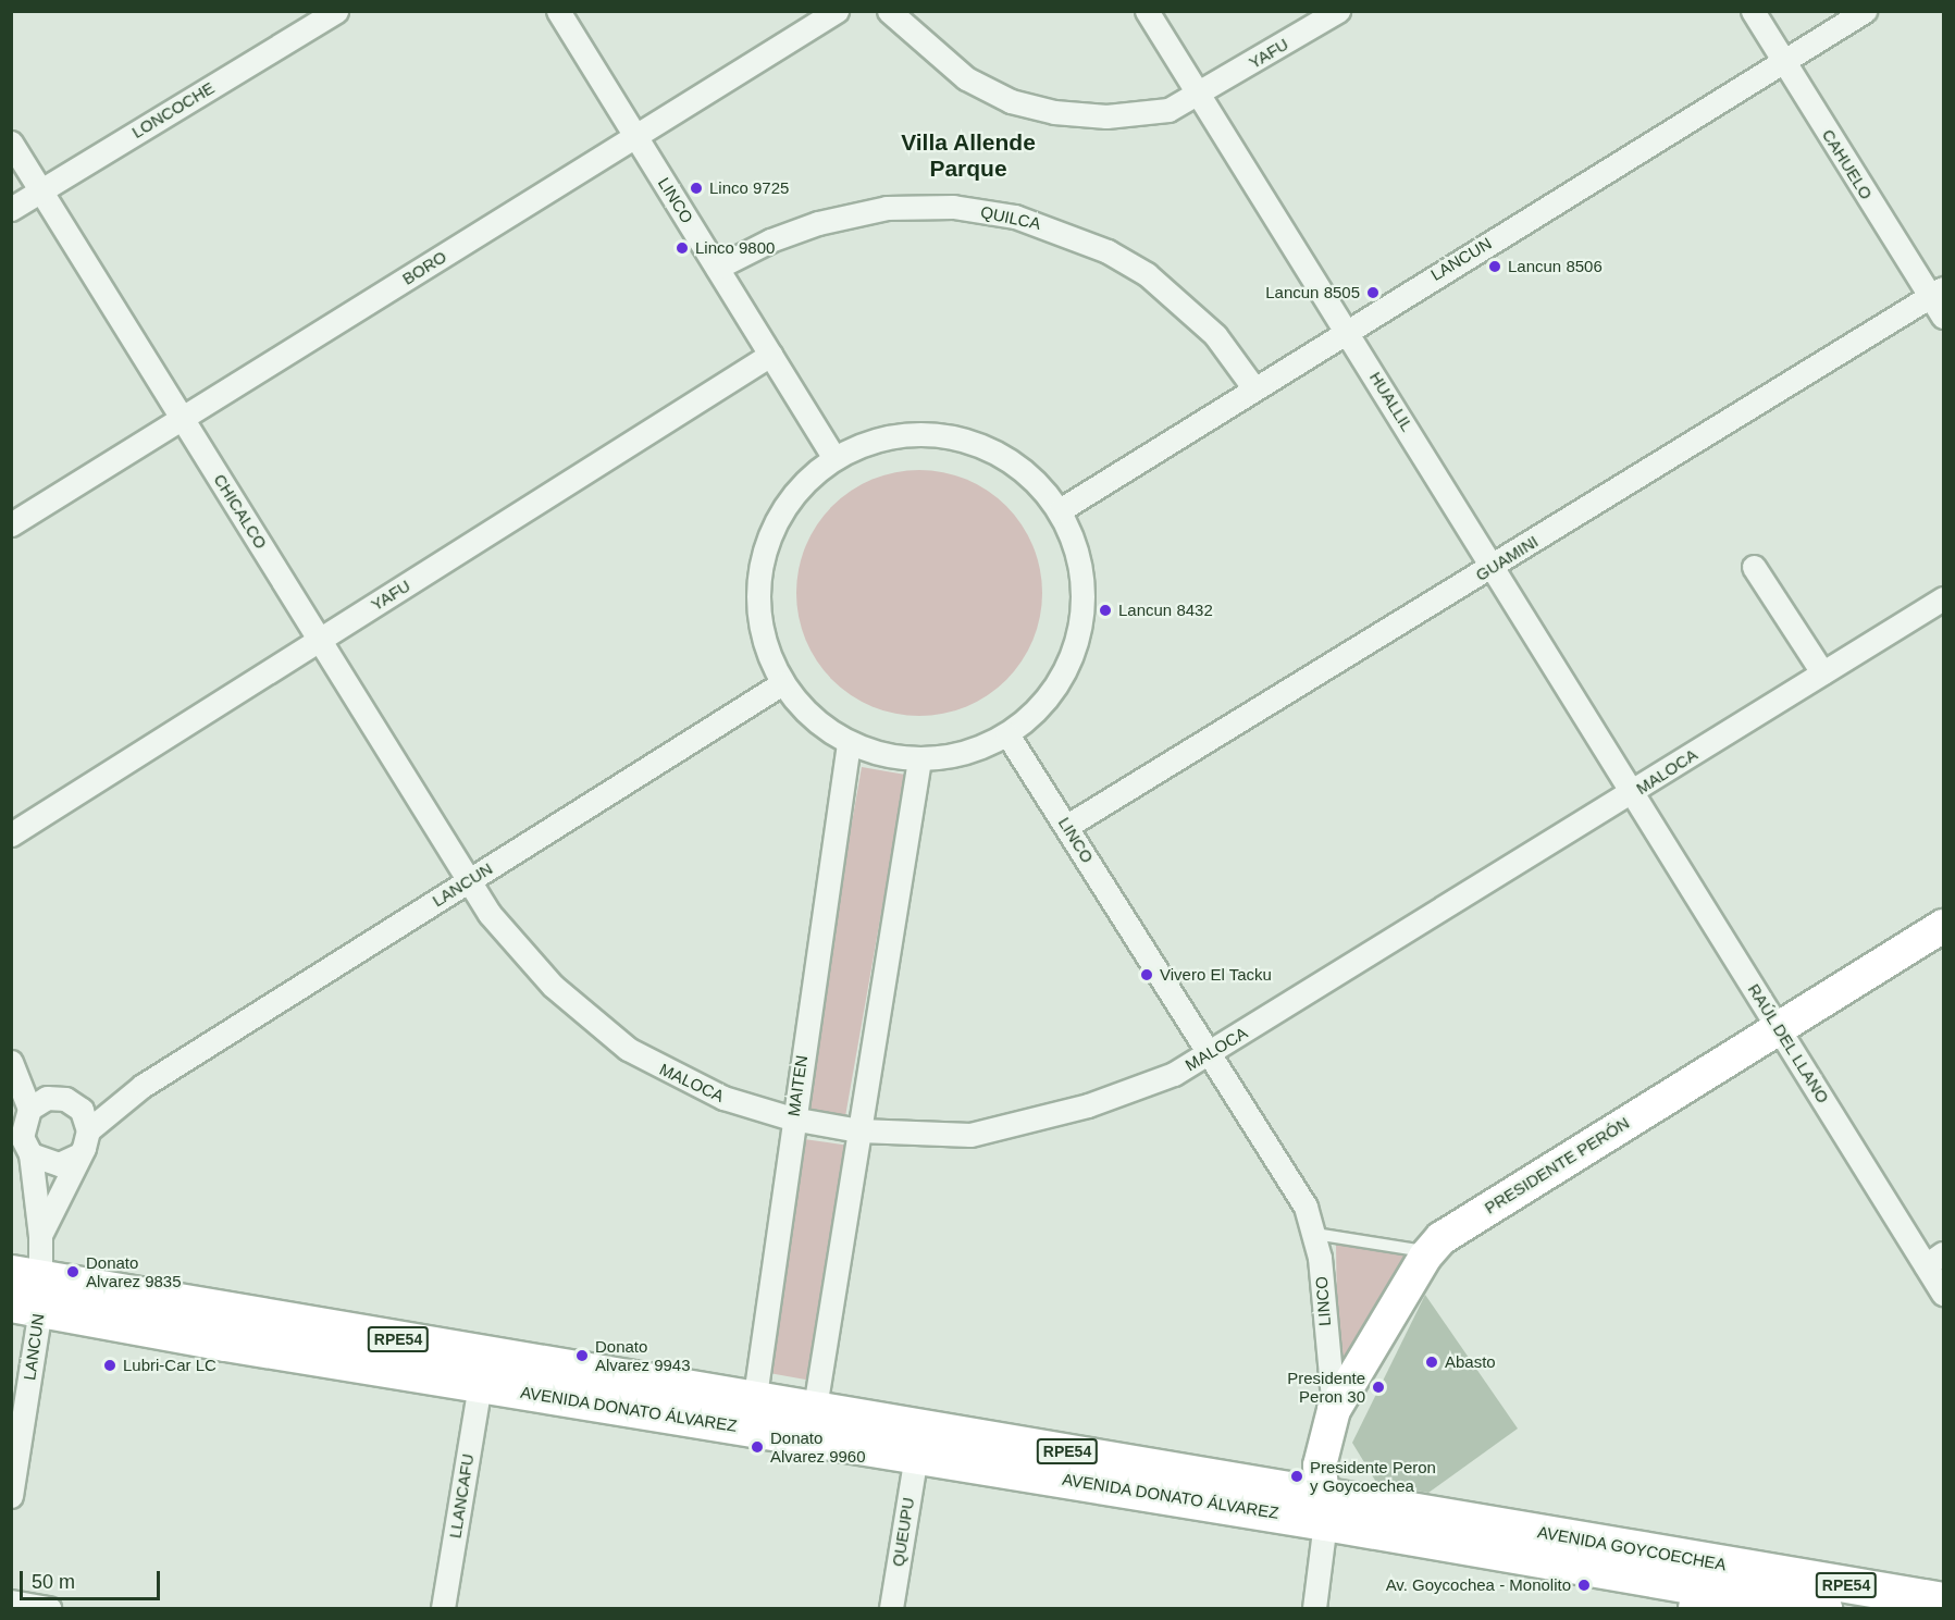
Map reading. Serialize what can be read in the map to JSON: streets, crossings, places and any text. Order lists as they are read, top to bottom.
{
  "streets": {
    "main road": [
      "PRESIDENTE PERÓN",
      "RPE54",
      "AVENIDA DONATO ÁLVAREZ",
      "AVENIDA GOYCOECHEA"
    ],
    "street": [
      "YAFU",
      "LONCOCHE",
      "CAHUELO",
      "LINCO",
      "QUILCA",
      "LANCUN",
      "BORO",
      "HUALLIL",
      "CHICALCO",
      "GUAMINI",
      "MALOCA",
      "RAÚL DEL LLANO",
      "MAITEN",
      "LLANCAFU",
      "QUEUPU"
    ]
  },
  "crossings": [
    ["YAFU", "LINCO"],
    ["YAFU", "HUALLIL"],
    ["YAFU", "CHICALCO"],
    ["LONCOCHE", "CHICALCO"],
    ["CAHUELO", "LANCUN"],
    ["CAHUELO", "GUAMINI"],
    ["LINCO", "QUILCA"],
    ["LINCO", "BORO"],
    ["LINCO", "GUAMINI"],
    ["LINCO", "MALOCA"],
    ["LINCO", "PRESIDENTE PERÓN"],
    ["QUILCA", "LANCUN"],
    ["LANCUN", "HUALLIL"],
    ["LANCUN", "CHICALCO"],
    ["LANCUN", "MALOCA"],
    ["LANCUN", "AVENIDA DONATO ÁLVAREZ"],
    ["BORO", "CHICALCO"],
    ["HUALLIL", "GUAMINI"],
    ["HUALLIL", "MALOCA"],
    ["HUALLIL", "RAÚL DEL LLANO"],
    ["CHICALCO", "MALOCA"],
    ["MALOCA", "RAÚL DEL LLANO"],
    ["MALOCA", "MAITEN"],
    ["RAÚL DEL LLANO", "PRESIDENTE PERÓN"],
    ["MAITEN", "AVENIDA DONATO ÁLVAREZ"],
    ["PRESIDENTE PERÓN", "AVENIDA DONATO ÁLVAREZ"],
    ["PRESIDENTE PERÓN", "AVENIDA GOYCOECHEA"],
    ["AVENIDA DONATO ÁLVAREZ", "LLANCAFU"],
    ["AVENIDA DONATO ÁLVAREZ", "QUEUPU"],
    ["AVENIDA DONATO ÁLVAREZ", "AVENIDA GOYCOECHEA"]
  ],
  "districts": ["Villa Allende Parque"],
  "places": [
    "Linco 9725",
    "Linco 9800",
    "Lancun 8506",
    "Lancun 8505",
    "Lancun 8432",
    "Vivero El Tacku",
    "Donato Alvarez 9835",
    "Donato Alvarez 9943",
    "Abasto",
    "Lubri-Car LC",
    "Presidente Peron 30",
    "Donato Alvarez 9960",
    "Presidente Peron y Goycoechea",
    "Av. Goycochea - Monolito"
  ],
  "scale_bar": "50 m"
}
